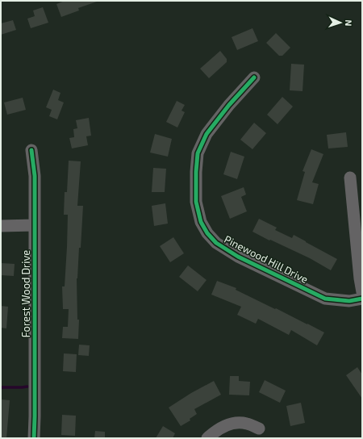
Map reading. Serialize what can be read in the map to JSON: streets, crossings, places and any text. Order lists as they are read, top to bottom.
{
  "streets": {
    "street": ["Pinewood Hill Drive", "Forest Wood Drive"]
  },
  "north": "right"
}
